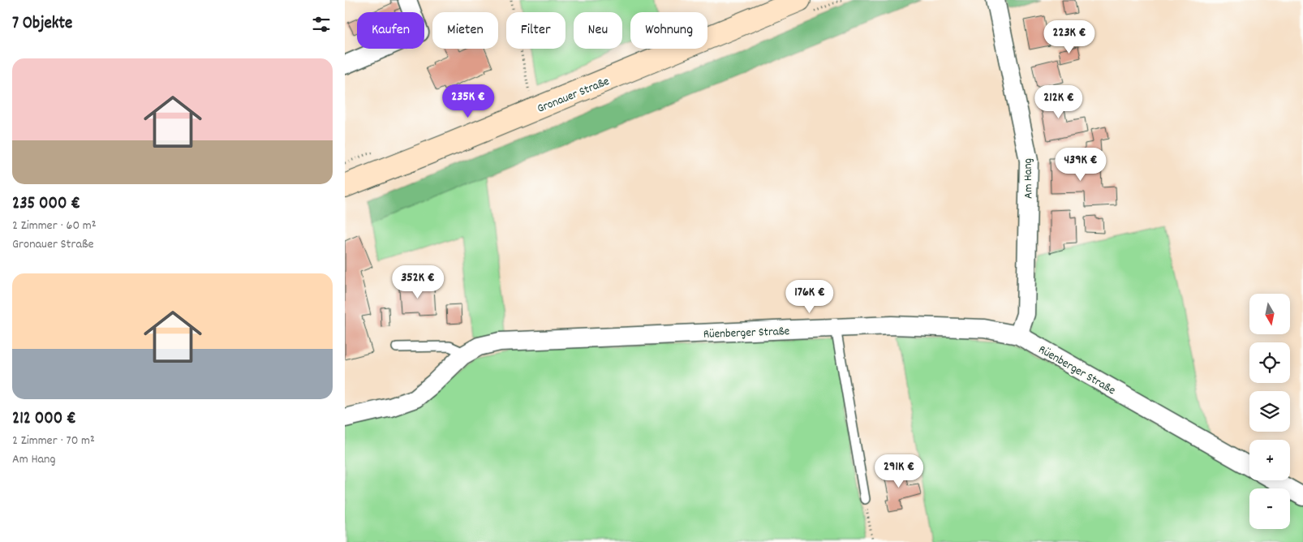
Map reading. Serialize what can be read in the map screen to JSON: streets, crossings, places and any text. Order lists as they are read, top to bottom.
{
  "streets": {
    "main road": ["Gronauer Straße"],
    "street": ["Am Hang", "Rüenberger Straße"]
  },
  "crossings": [
    ["Am Hang", "Rüenberger Straße"]
  ],
  "north": "bottom",
  "page": {
    "heading": "7 Objekte",
    "chip": [
      "Kaufen",
      "Mieten",
      "Filter",
      "Neu",
      "Wohnung"
    ],
    "price": [
      "223K €",
      "235K €",
      "212K €",
      "439K €",
      "352K €",
      "176K €",
      "291K €"
    ],
    "list": [
      {
        "name": "235 000 €",
        "note": "2 Zimmer · 60 m² · Gronauer Straße"
      },
      {
        "name": "212 000 €",
        "note": "2 Zimmer · 70 m² · Am Hang"
      }
    ],
    "map_buttons": ["+", "−"]
  }
}
